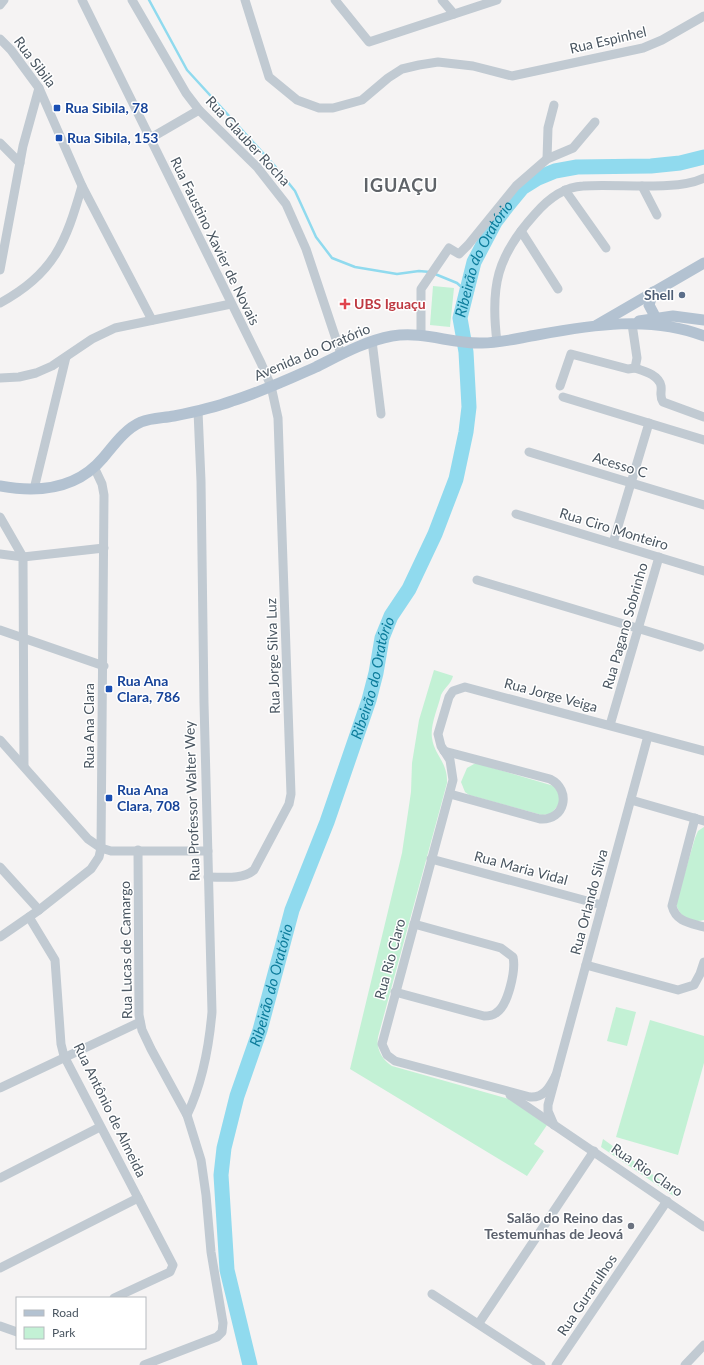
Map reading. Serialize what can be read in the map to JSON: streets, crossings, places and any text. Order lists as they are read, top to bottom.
{
  "streets": {
    "main road": ["Avenida do Oratório"],
    "street": [
      "Rua Espinhel",
      "Rua Sibila",
      "Rua Glauber Rocha",
      "Rua Faustino Xavier de Novais",
      "Acesso C",
      "Rua Ciro Monteiro",
      "Rua Pagano Sobrinho",
      "Rua Jorge Silva Luz",
      "Rua Jorge Veiga",
      "Rua Ana Clara",
      "Rua Professor Walter Wey",
      "Rua Maria Vidal",
      "Rua Orlando Silva",
      "Rua Lucas de Camargo",
      "Rua Rio Claro",
      "Rua Antônio de Almeida",
      "Rua Gurarulhos"
    ]
  },
  "crossings": [
    ["Rua Glauber Rocha", "Avenida do Oratório"],
    ["Rua Faustino Xavier de Novais", "Avenida do Oratório"],
    ["Rua Faustino Xavier de Novais", "Rua Jorge Silva Luz"],
    ["Avenida do Oratório", "Rua Jorge Silva Luz"],
    ["Avenida do Oratório", "Rua Ana Clara"],
    ["Avenida do Oratório", "Rua Professor Walter Wey"],
    ["Rua Ciro Monteiro", "Rua Pagano Sobrinho"],
    ["Rua Pagano Sobrinho", "Rua Jorge Veiga"],
    ["Rua Jorge Silva Luz", "Rua Professor Walter Wey"],
    ["Rua Jorge Veiga", "Rua Orlando Silva"],
    ["Rua Jorge Veiga", "Rua Rio Claro"],
    ["Rua Ana Clara", "Rua Antônio de Almeida"],
    ["Rua Professor Walter Wey", "Rua Lucas de Camargo"],
    ["Rua Maria Vidal", "Rua Orlando Silva"],
    ["Rua Maria Vidal", "Rua Rio Claro"],
    ["Rua Orlando Silva", "Rua Rio Claro"],
    ["Rua Rio Claro", "Rua Gurarulhos"]
  ],
  "districts": ["IGUAÇU"],
  "water": ["Ribeirão do Oratório"],
  "places": {
    "transit": [
      "Rua Sibila, 78",
      "Rua Sibila, 153",
      "Rua Ana Clara, 786",
      "Rua Ana Clara, 708"
    ],
    "other": ["Shell", "Salão do Reino das Testemunhas de Jeová"],
    "health": ["UBS Iguaçu"]
  },
  "legend": ["Road", "Park"]
}
